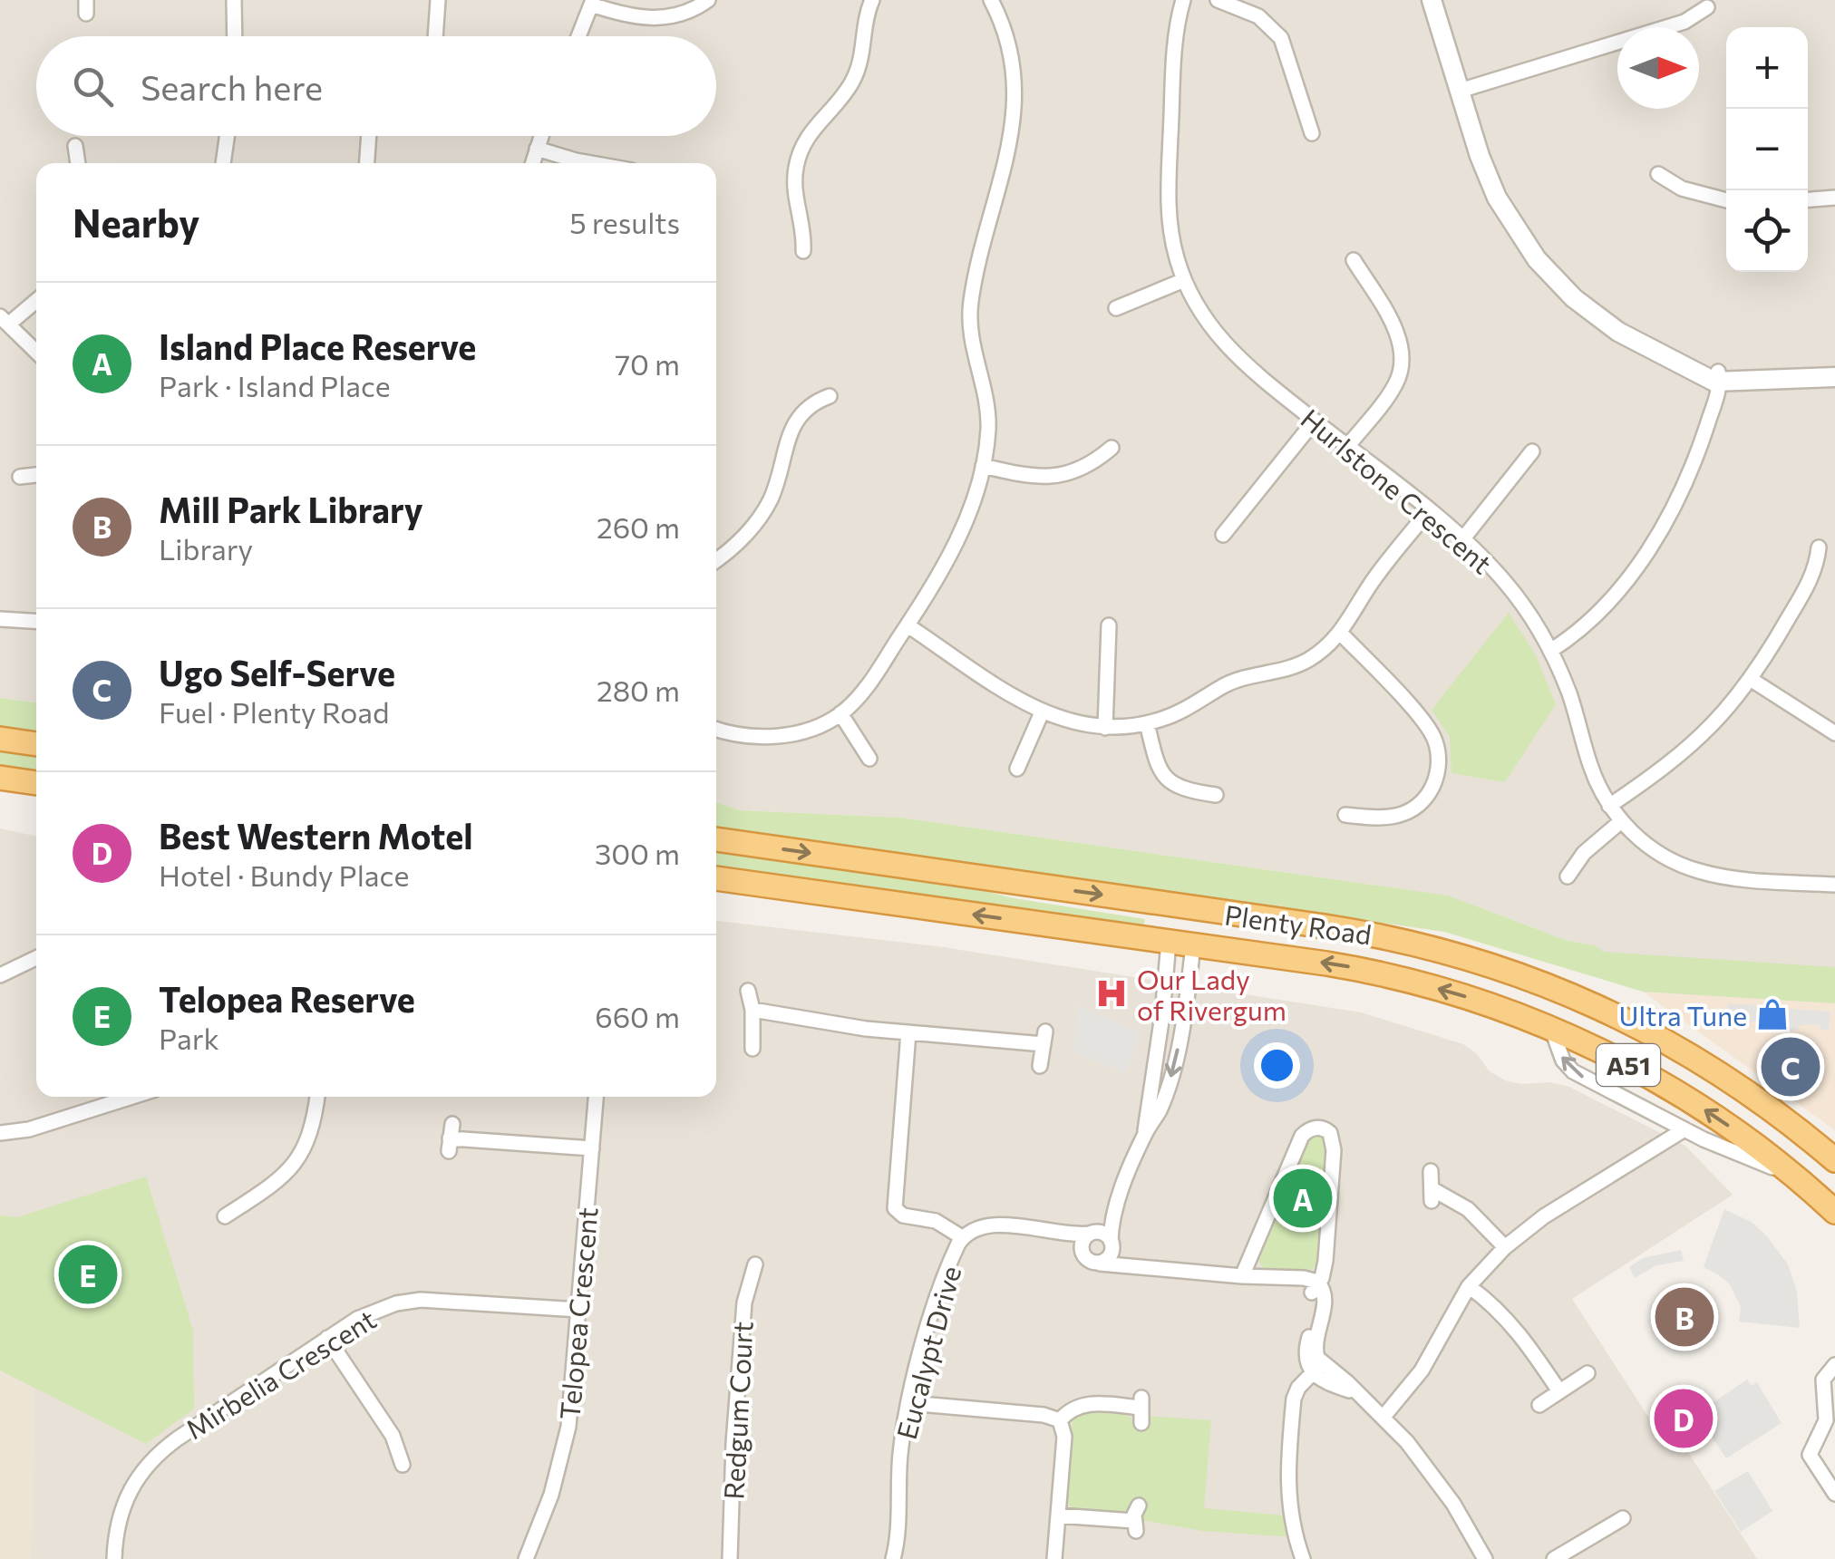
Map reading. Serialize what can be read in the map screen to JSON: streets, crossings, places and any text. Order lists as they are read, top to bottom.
{
  "streets": {
    "highway": ["Plenty Road", "A51"],
    "street": [
      "Hurlstone Crescent",
      "Telopea Crescent",
      "Eucalypt Drive",
      "Mirbelia Crescent",
      "Redgum Court"
    ]
  },
  "crossings": [
    ["Telopea Crescent", "Mirbelia Crescent"]
  ],
  "places": {
    "hospital": ["Our Lady of Rivergum"],
    "shop": ["Ultra Tune"]
  },
  "north": "right",
  "page": {
    "map_buttons": ["+", "−"],
    "search": "Search here",
    "heading": ["Nearby", "5 results"],
    "list": [
      {
        "mark": "A",
        "name": "Island Place Reserve",
        "note": "Park · Island Place",
        "value": "70 m"
      },
      {
        "mark": "B",
        "name": "Mill Park Library",
        "note": "Library",
        "value": "260 m"
      },
      {
        "mark": "C",
        "name": "Ugo Self-Serve",
        "note": "Fuel · Plenty Road",
        "value": "280 m"
      },
      {
        "mark": "D",
        "name": "Best Western Motel",
        "note": "Hotel · Bundy Place",
        "value": "300 m"
      },
      {
        "mark": "E",
        "name": "Telopea Reserve",
        "note": "Park",
        "value": "660 m"
      }
    ],
    "pins": [
      "C",
      "A",
      "E",
      "B",
      "D"
    ]
  }
}
